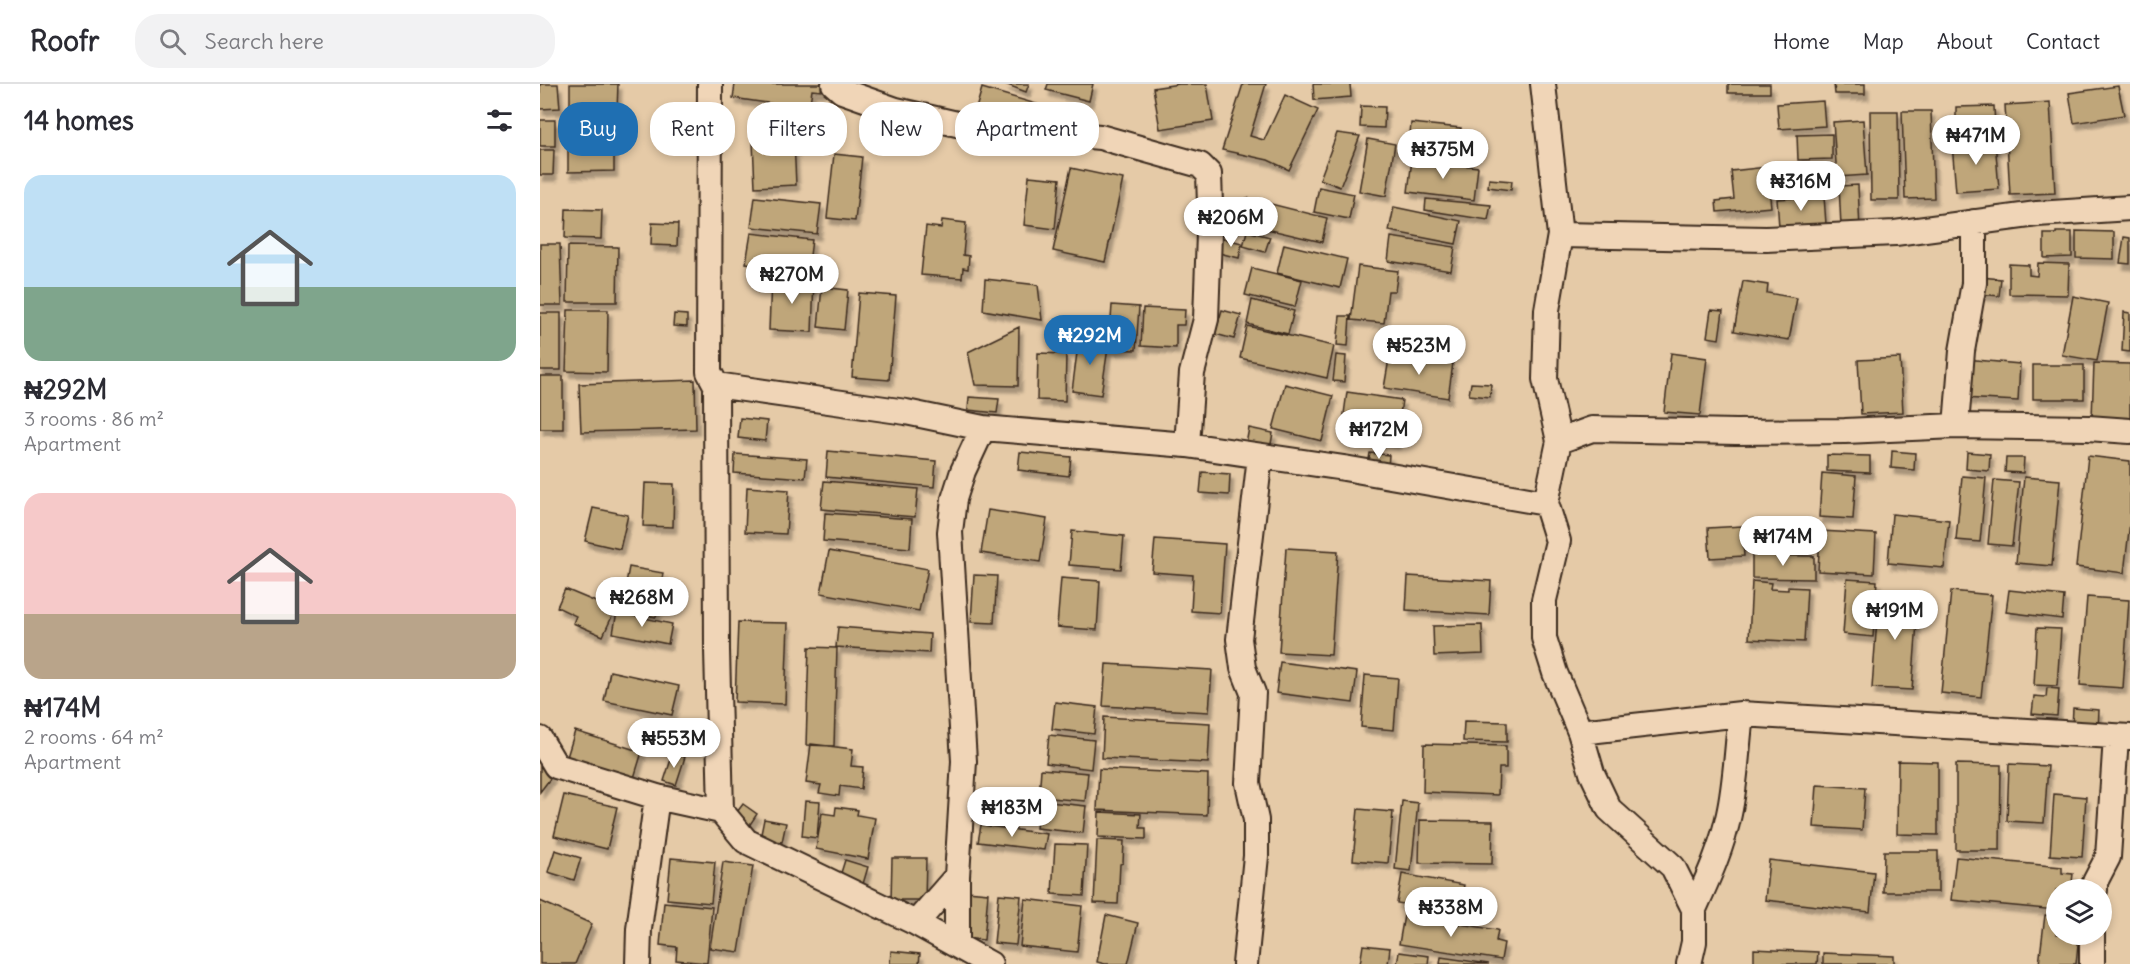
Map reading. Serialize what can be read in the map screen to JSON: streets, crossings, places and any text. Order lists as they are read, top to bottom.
{
  "page": {
    "header": "Roofr",
    "search": "Search here",
    "nav": [
      "Home",
      "Map",
      "About",
      "Contact"
    ],
    "heading": "14 homes",
    "chip": [
      "Buy",
      "Rent",
      "Filters",
      "New",
      "Apartment"
    ],
    "price": [
      "₦471M",
      "₦375M",
      "₦316M",
      "₦206M",
      "₦270M",
      "₦292M",
      "₦523M",
      "₦172M",
      "₦174M",
      "₦268M",
      "₦191M",
      "₦553M",
      "₦183M",
      "₦338M"
    ],
    "list": [
      {
        "name": "₦292M",
        "note": "3 rooms · 86 m² · Apartment"
      },
      {
        "name": "₦174M",
        "note": "2 rooms · 64 m² · Apartment"
      }
    ]
  }
}
